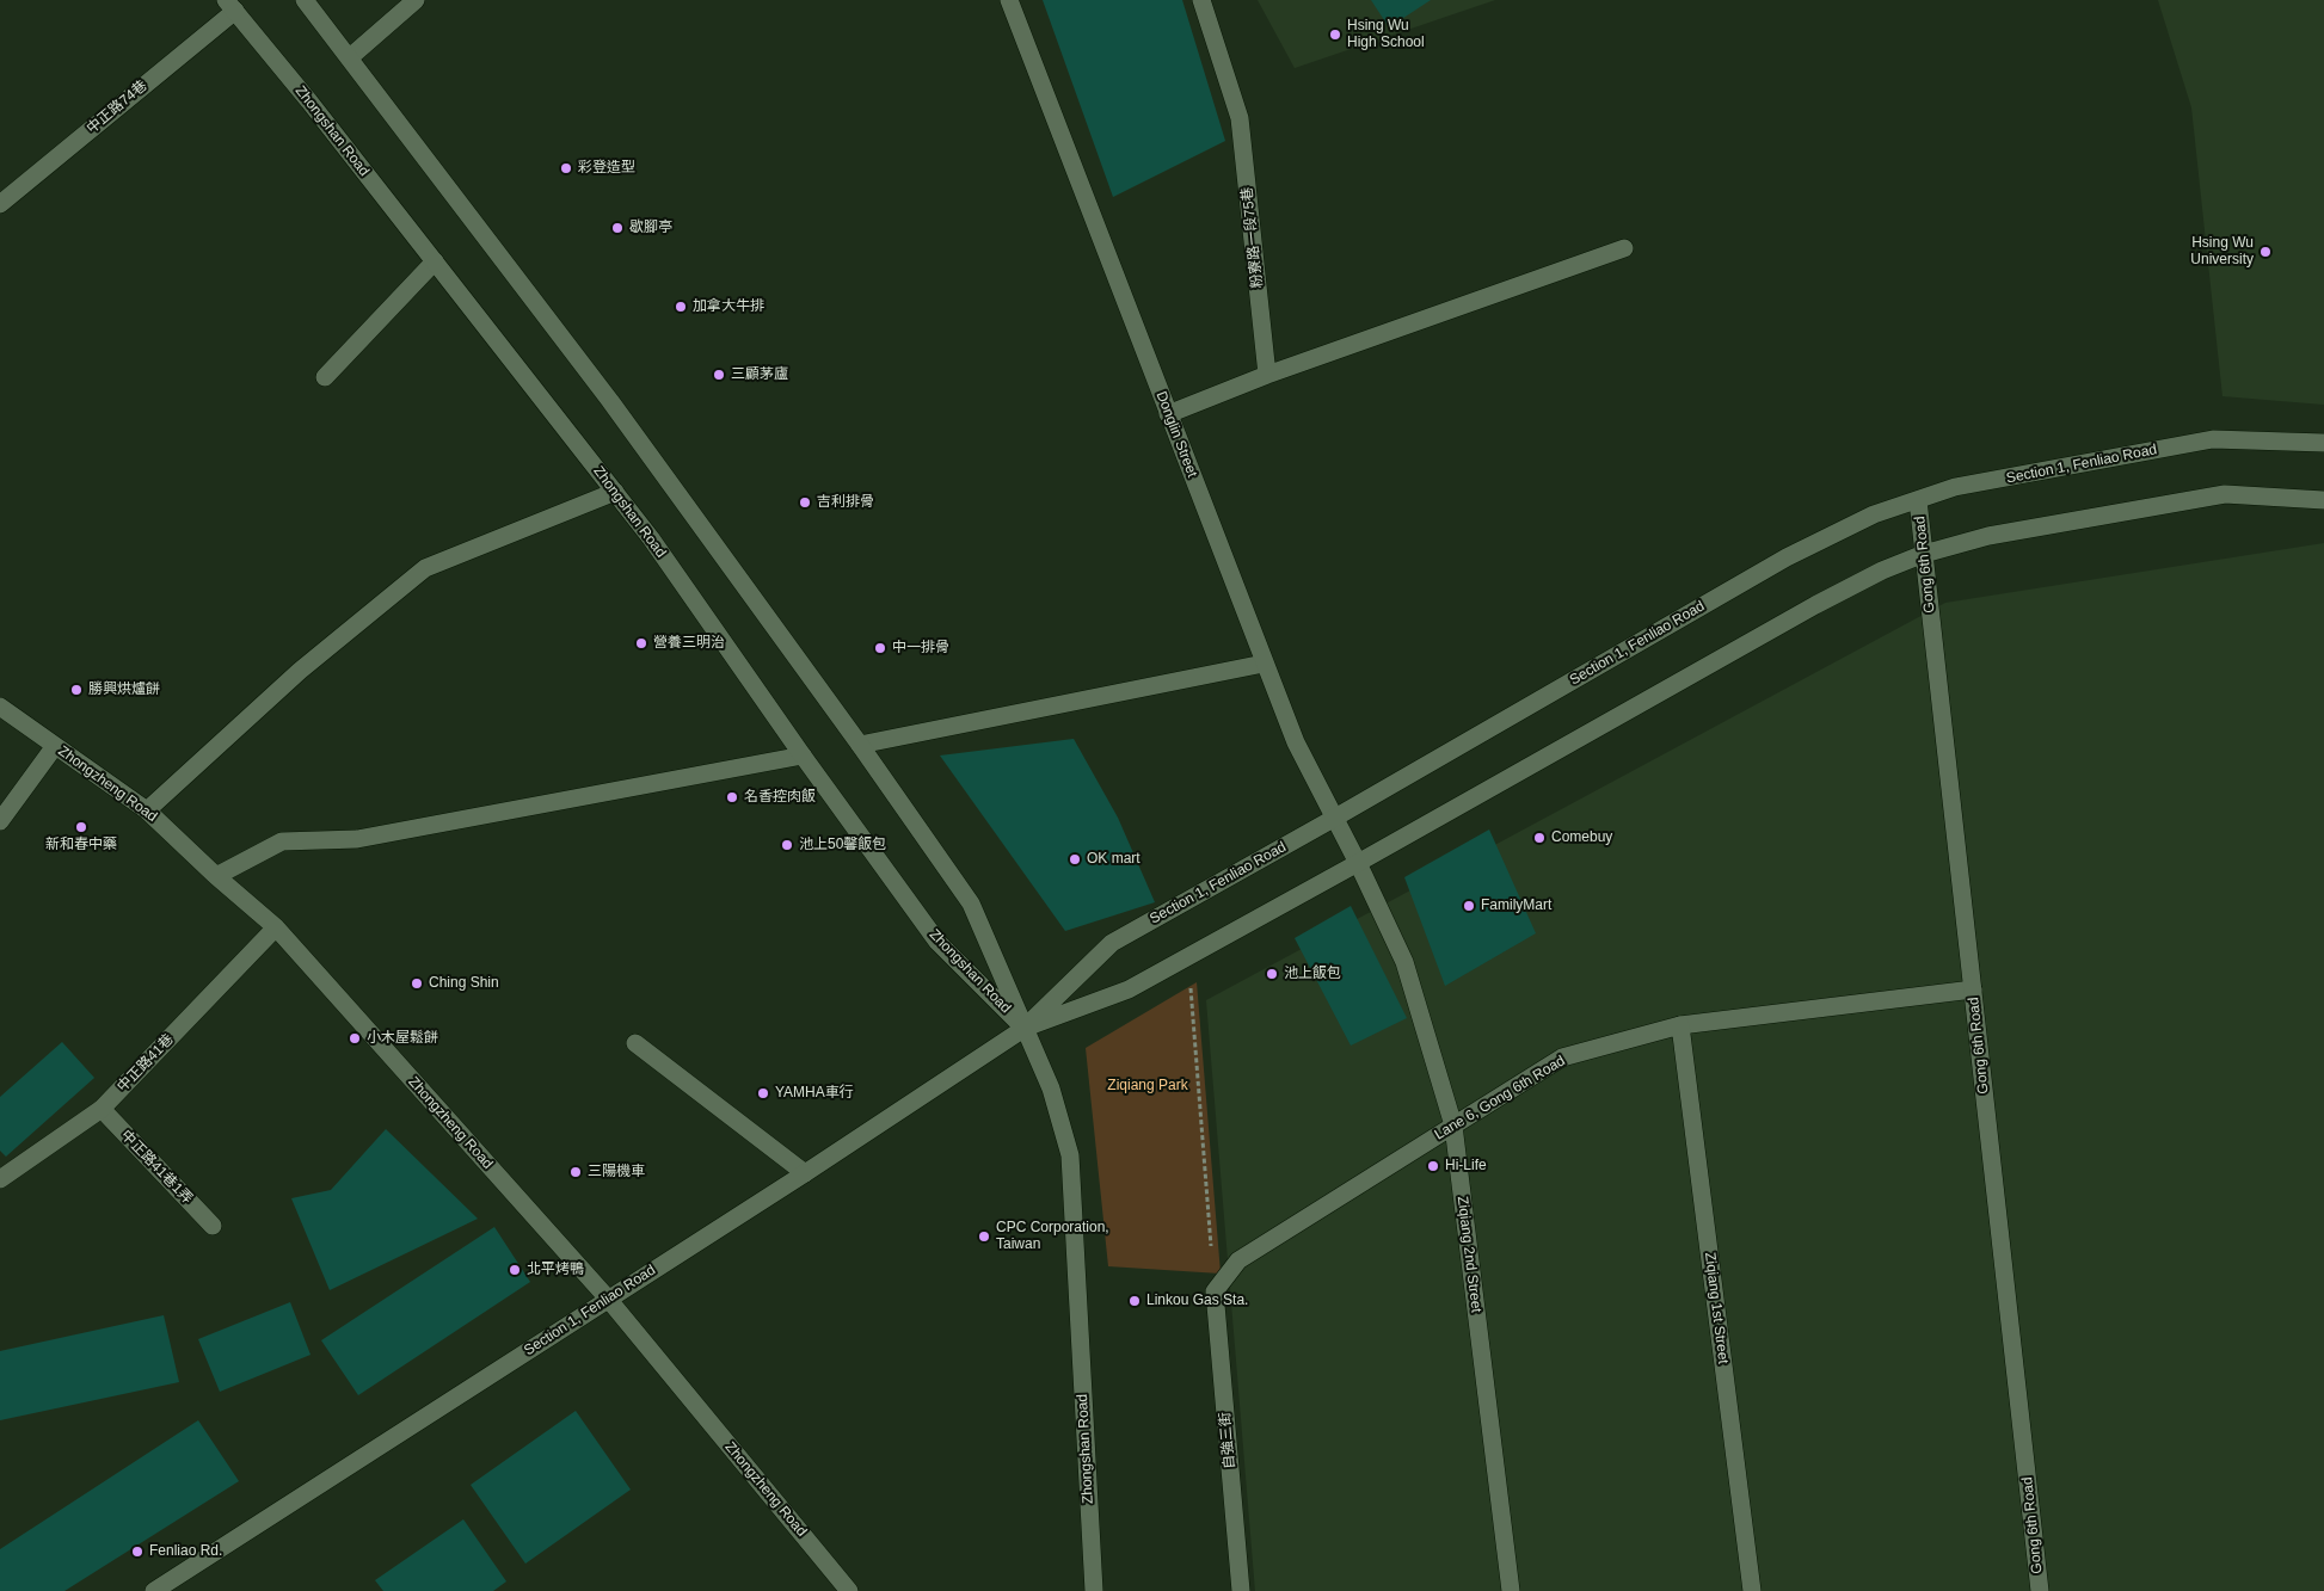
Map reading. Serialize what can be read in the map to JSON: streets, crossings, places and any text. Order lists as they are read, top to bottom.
{
  "streets": {
    "street": [
      "中正路74巷",
      "Zhongshan Road",
      "粉寮路一段75巷",
      "Donglin Street",
      "Section 1, Fenliao Road",
      "Gong 6th Road",
      "Zhongzheng Road",
      "中正路41巷",
      "Lane 6, Gong 6th Road",
      "中正路41巷1弄",
      "Ziqiang 2nd Street",
      "Ziqiang 1st Street",
      "自強三街"
    ]
  },
  "crossings": [
    ["中正路74巷", "Zhongshan Road"],
    ["Zhongshan Road", "Section 1, Fenliao Road"],
    ["Donglin Street", "Section 1, Fenliao Road"],
    ["Donglin Street", "Ziqiang 2nd Street"],
    ["Section 1, Fenliao Road", "Gong 6th Road"],
    ["Section 1, Fenliao Road", "Zhongzheng Road"],
    ["Section 1, Fenliao Road", "Ziqiang 2nd Street"],
    ["Gong 6th Road", "Lane 6, Gong 6th Road"],
    ["Zhongzheng Road", "中正路41巷"],
    ["中正路41巷", "中正路41巷1弄"],
    ["Lane 6, Gong 6th Road", "Ziqiang 2nd Street"],
    ["Lane 6, Gong 6th Road", "Ziqiang 1st Street"],
    ["Lane 6, Gong 6th Road", "自強三街"]
  ],
  "parks": ["Ziqiang Park"],
  "places": [
    "Hsing Wu High School",
    "彩登造型",
    "歇腳亭",
    "Hsing Wu University",
    "加拿大牛排",
    "三顧茅廬",
    "吉利排骨",
    "營養三明治",
    "中一排骨",
    "勝興烘爐餅",
    "名香控肉飯",
    "新和春中藥",
    "Comebuy",
    "池上50馨飯包",
    "OK mart",
    "FamilyMart",
    "池上飯包",
    "Ching Shin",
    "小木屋鬆餅",
    "YAMHA車行",
    "Hi-Life",
    "三陽機車",
    "CPC Corporation, Taiwan",
    "北平烤鴨",
    "Linkou Gas Sta.",
    "Fenliao Rd."
  ]
}
